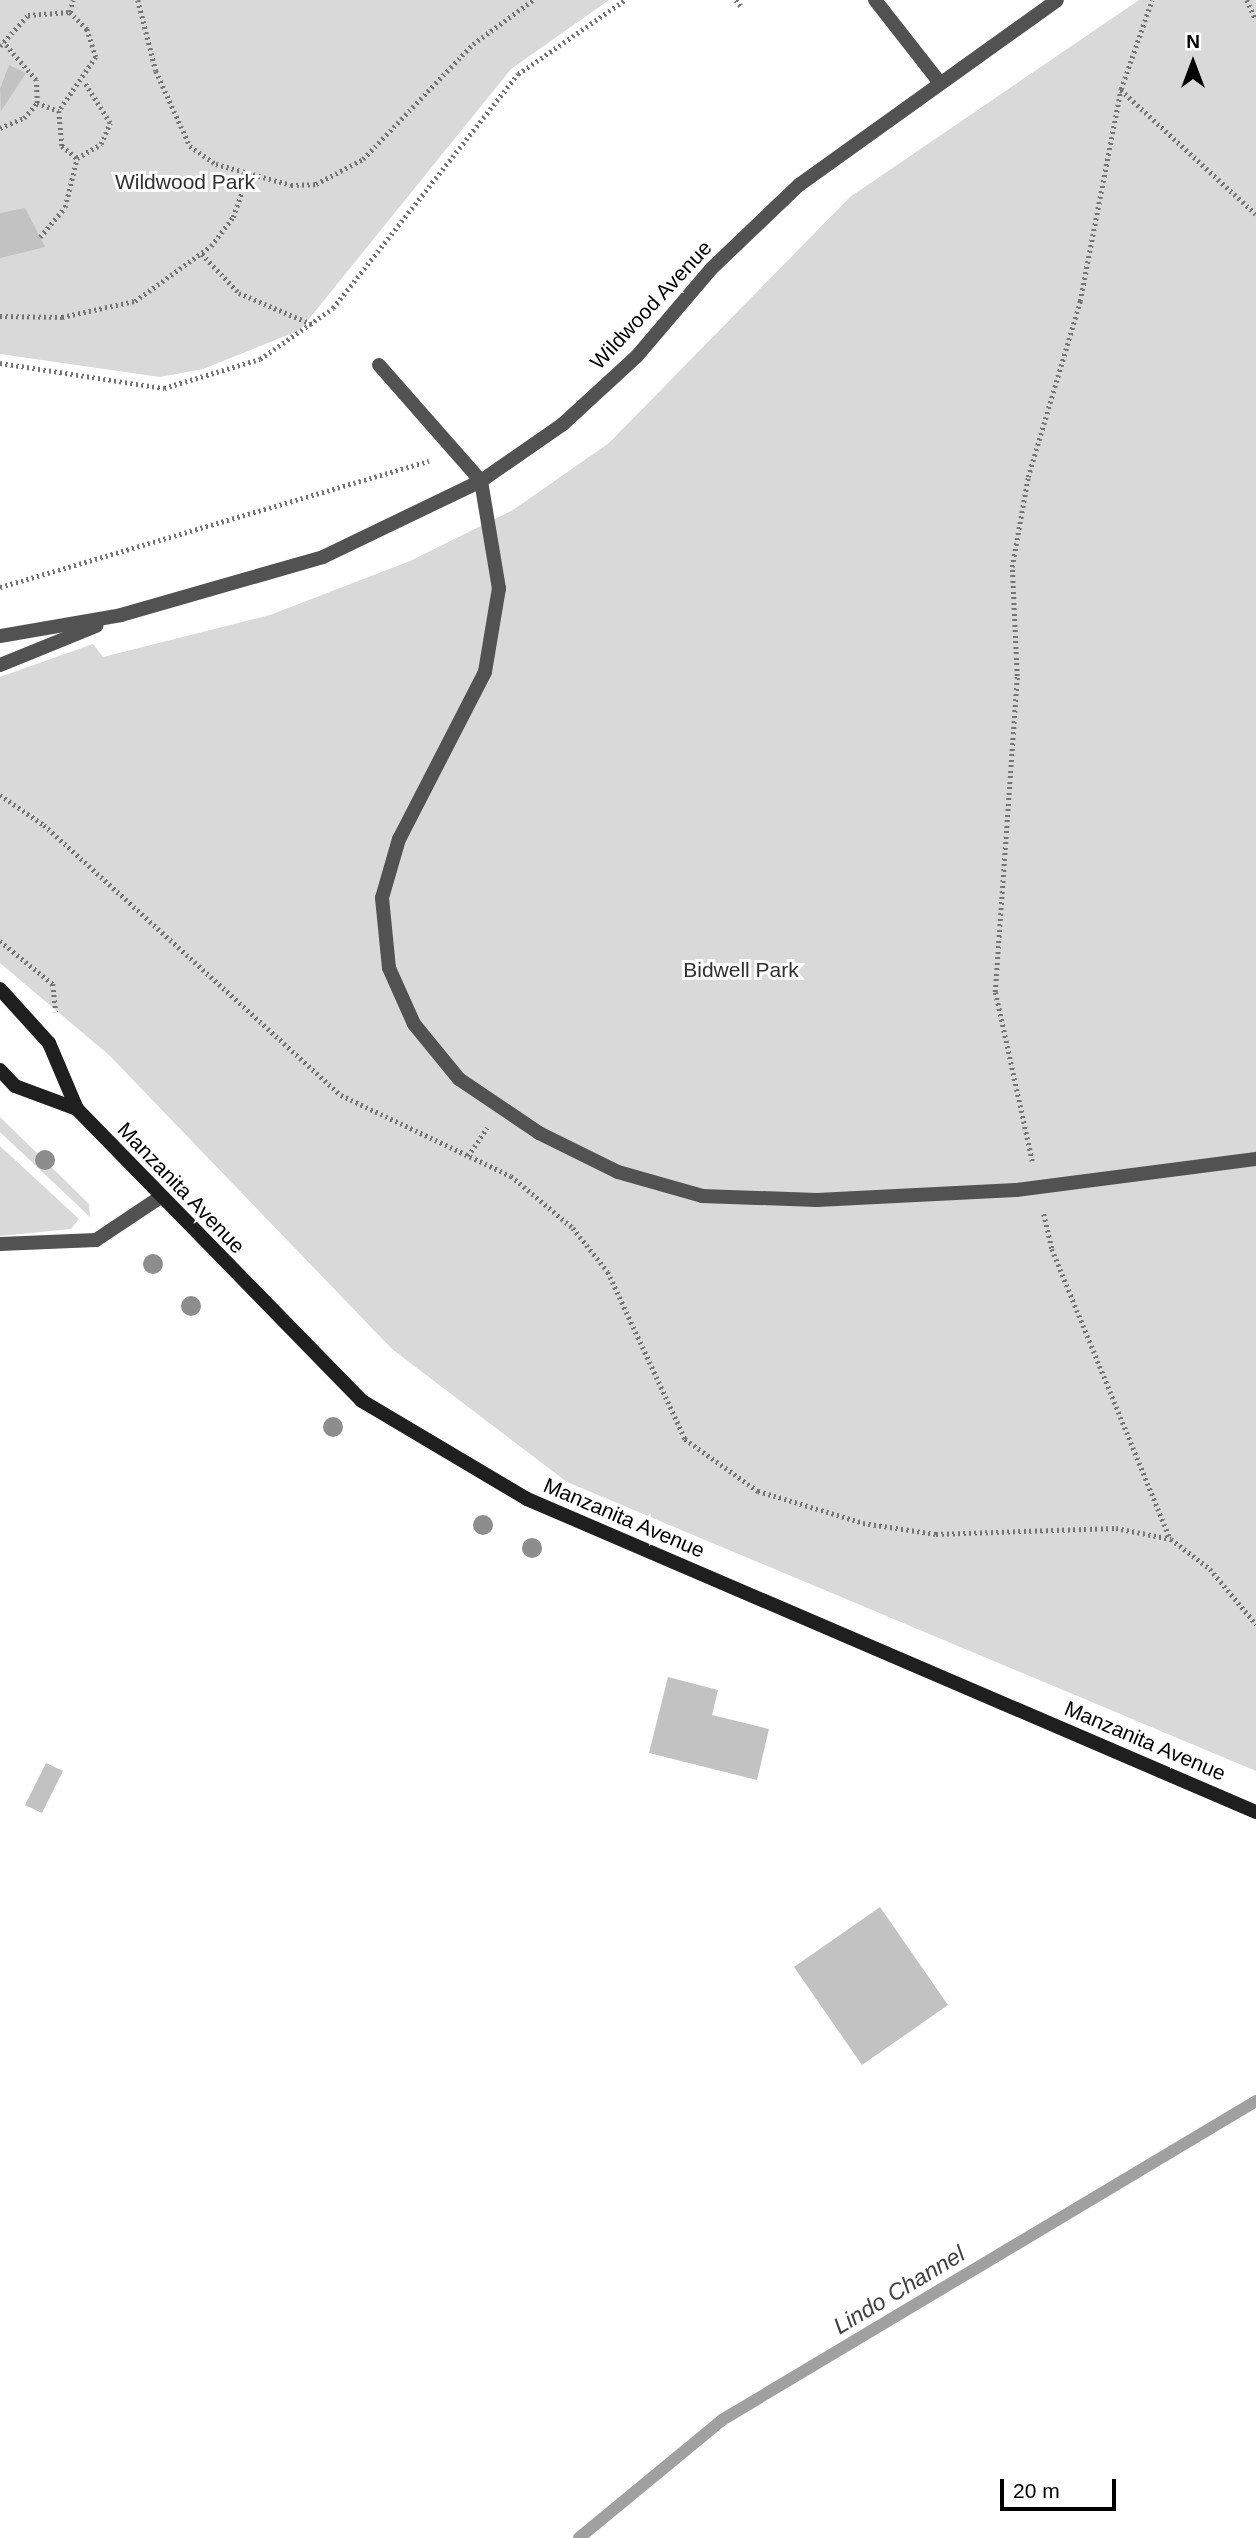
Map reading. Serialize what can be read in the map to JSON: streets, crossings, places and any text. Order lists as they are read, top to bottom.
{
  "streets": {
    "street": ["Wildwood Avenue", "Manzanita Avenue"]
  },
  "water": ["Lindo Channel"],
  "parks": ["Wildwood Park", "Bidwell Park"],
  "scale_bar": "20 m",
  "north": "top"
}
